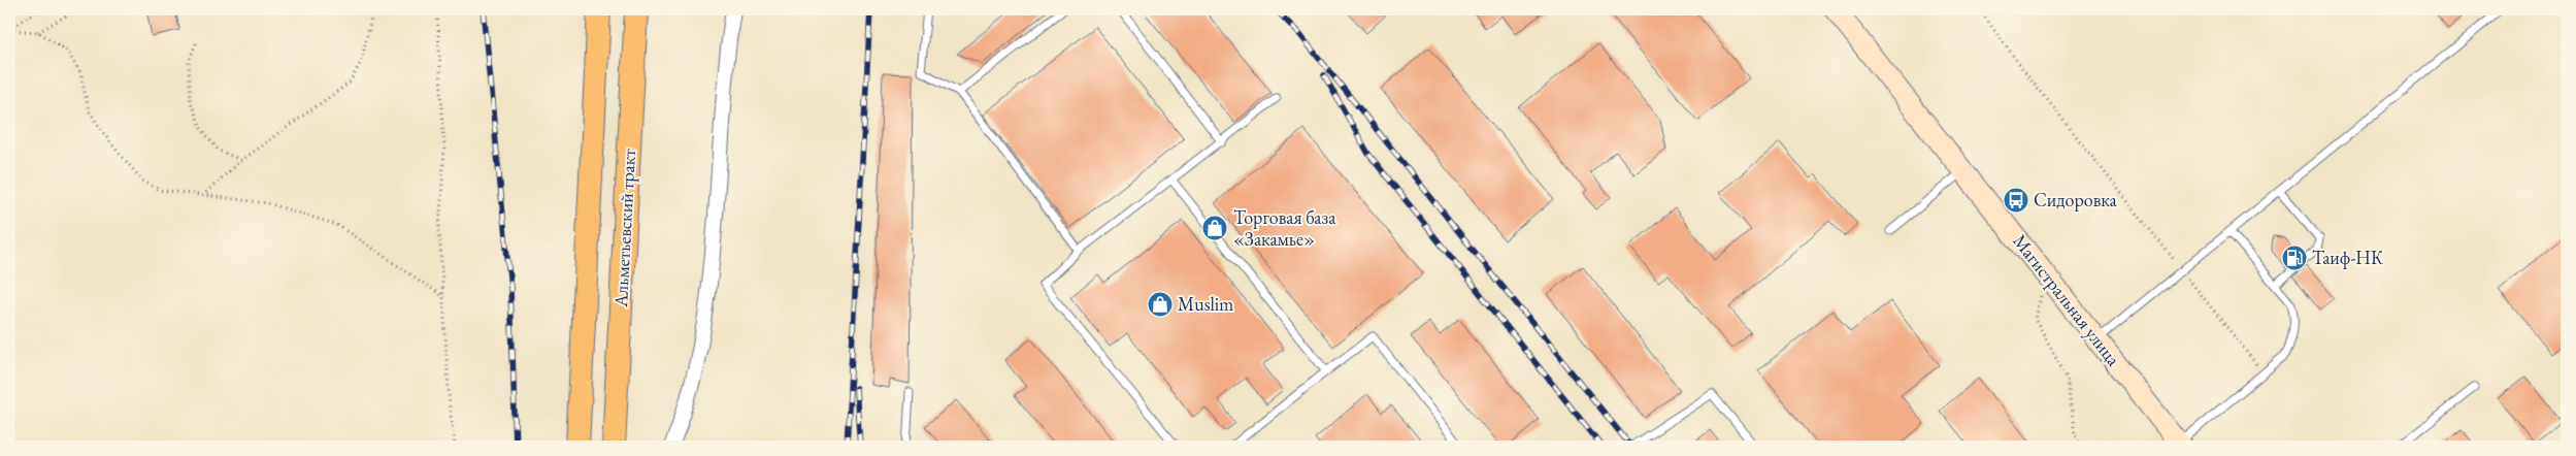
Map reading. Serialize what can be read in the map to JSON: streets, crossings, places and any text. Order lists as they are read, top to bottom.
{
  "streets": {
    "main road": ["Альметьевский тракт", "Магистральная улица"]
  },
  "places": {
    "bus stop": ["Сидоровка"],
    "shop": ["Торговая база «Закамье»", "Muslim"],
    "fuel station": ["Таиф-НК"]
  }
}
